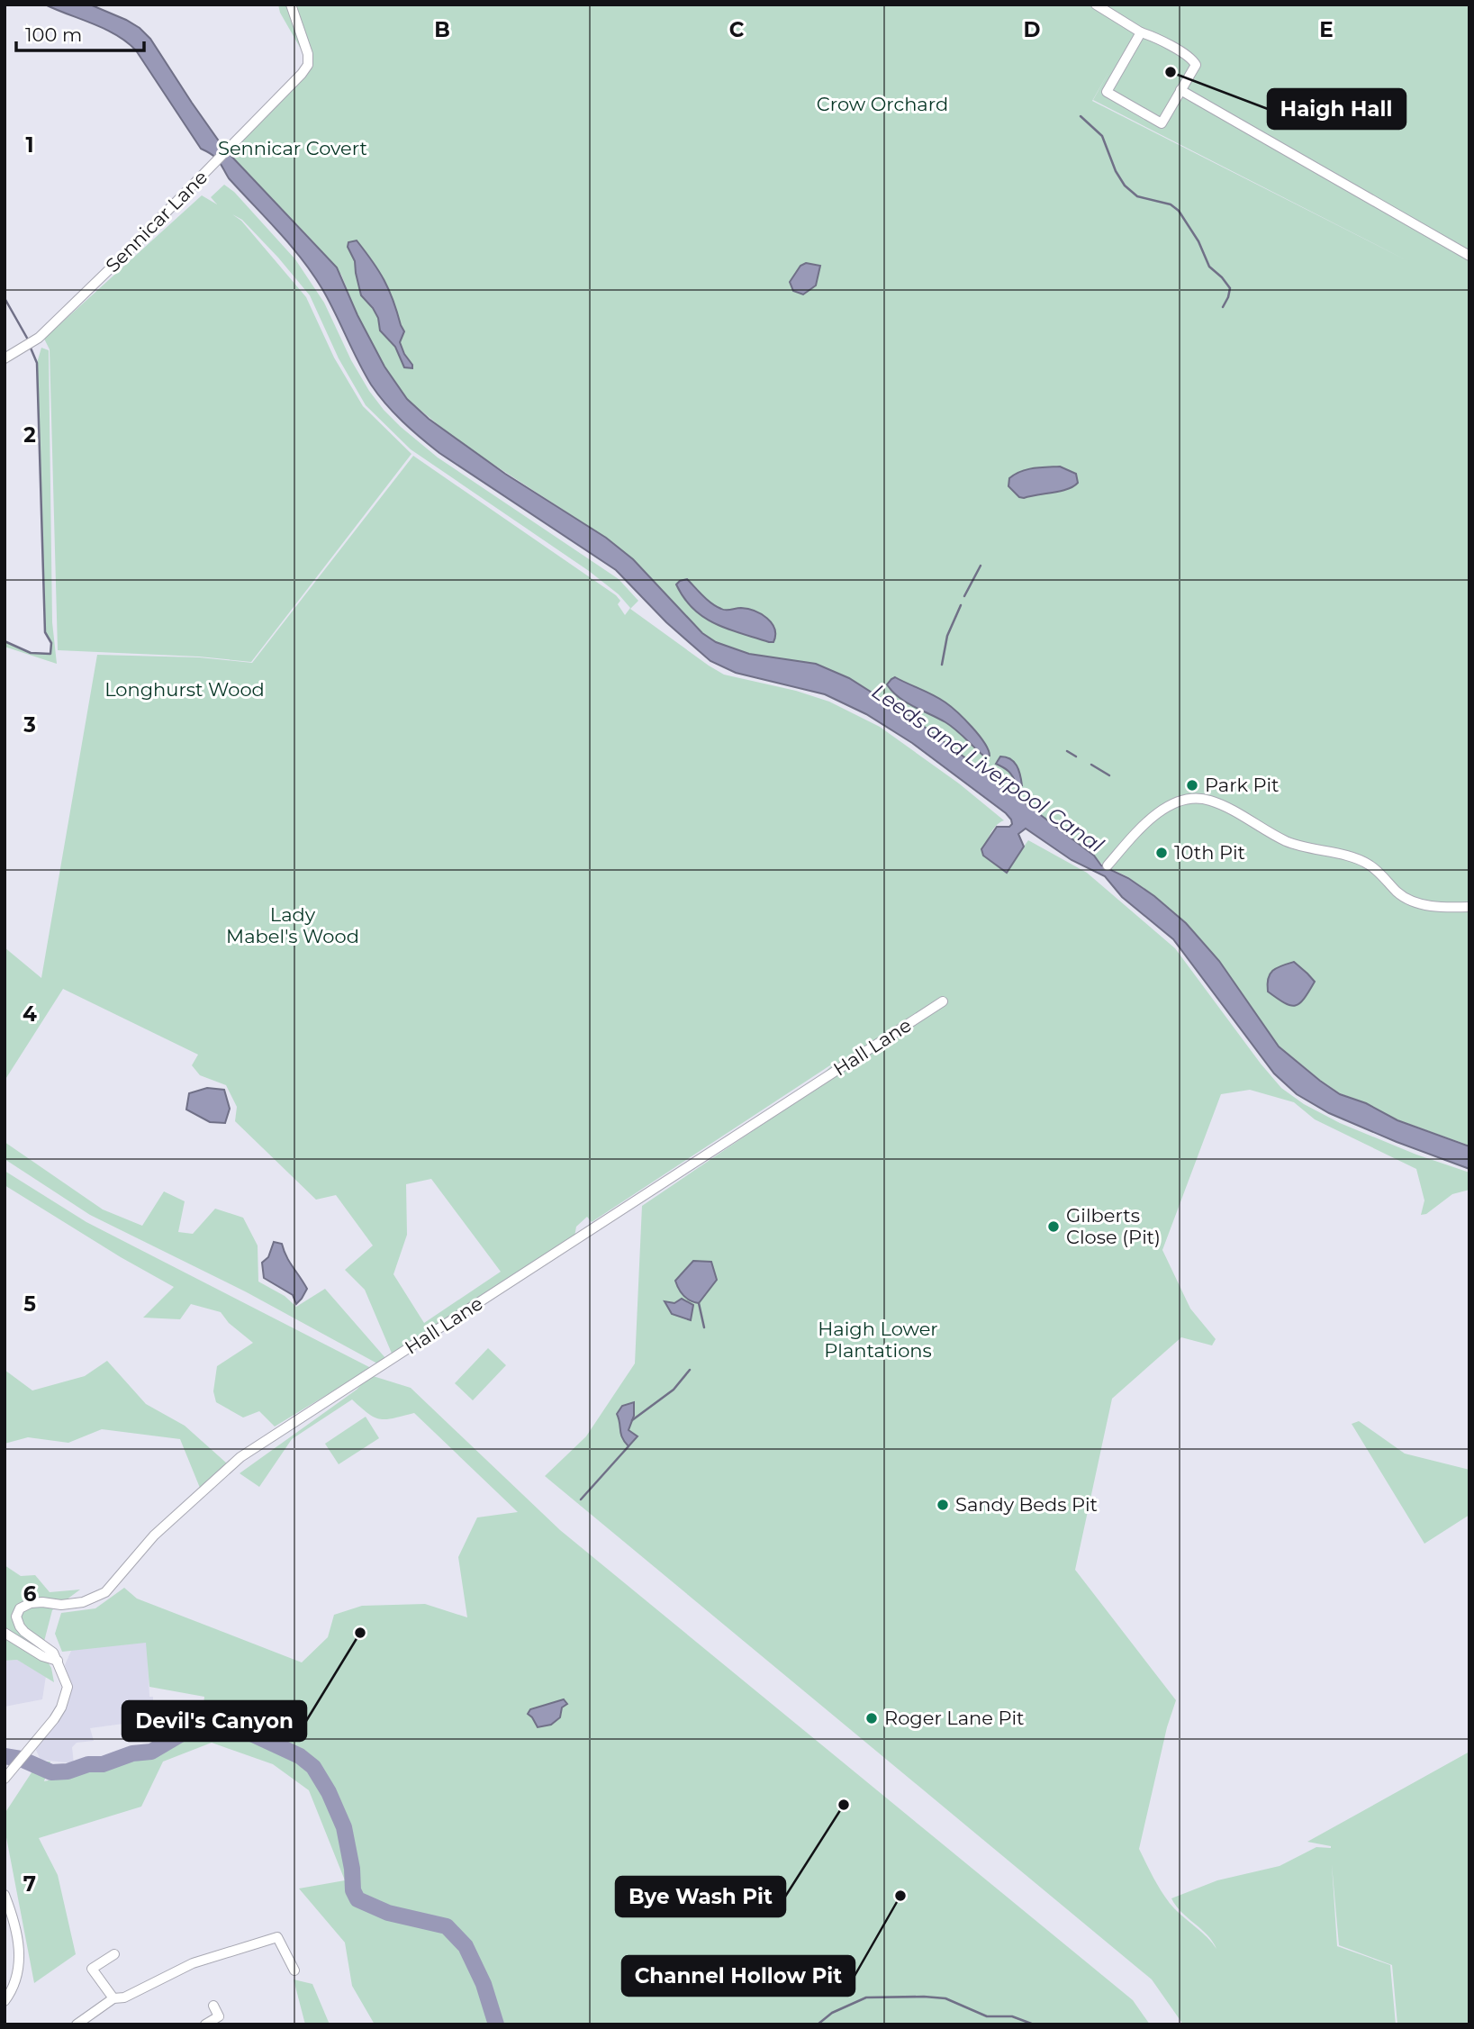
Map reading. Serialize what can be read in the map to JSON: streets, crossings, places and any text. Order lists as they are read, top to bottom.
{
  "streets": {
    "street": ["Sennicar Lane", "Hall Lane"]
  },
  "water": ["Leeds and Liverpool Canal"],
  "parks": [
    "Crow Orchard",
    "Sennicar Covert",
    "Longhurst Wood",
    "Lady Mabel's Wood",
    "Haigh Lower Plantations"
  ],
  "places": [
    "Haigh Hall",
    "Park Pit",
    "10th Pit",
    "Gilberts Close (Pit)",
    "Sandy Beds Pit",
    "Devil's Canyon",
    "Roger Lane Pit",
    "Bye Wash Pit",
    "Channel Hollow Pit"
  ],
  "scale_bar": "100 m",
  "grid": {
    "columns": [
      "B",
      "C",
      "D",
      "E"
    ],
    "rows": [
      "1",
      "2",
      "3",
      "4",
      "5",
      "6",
      "7"
    ]
  }
}
